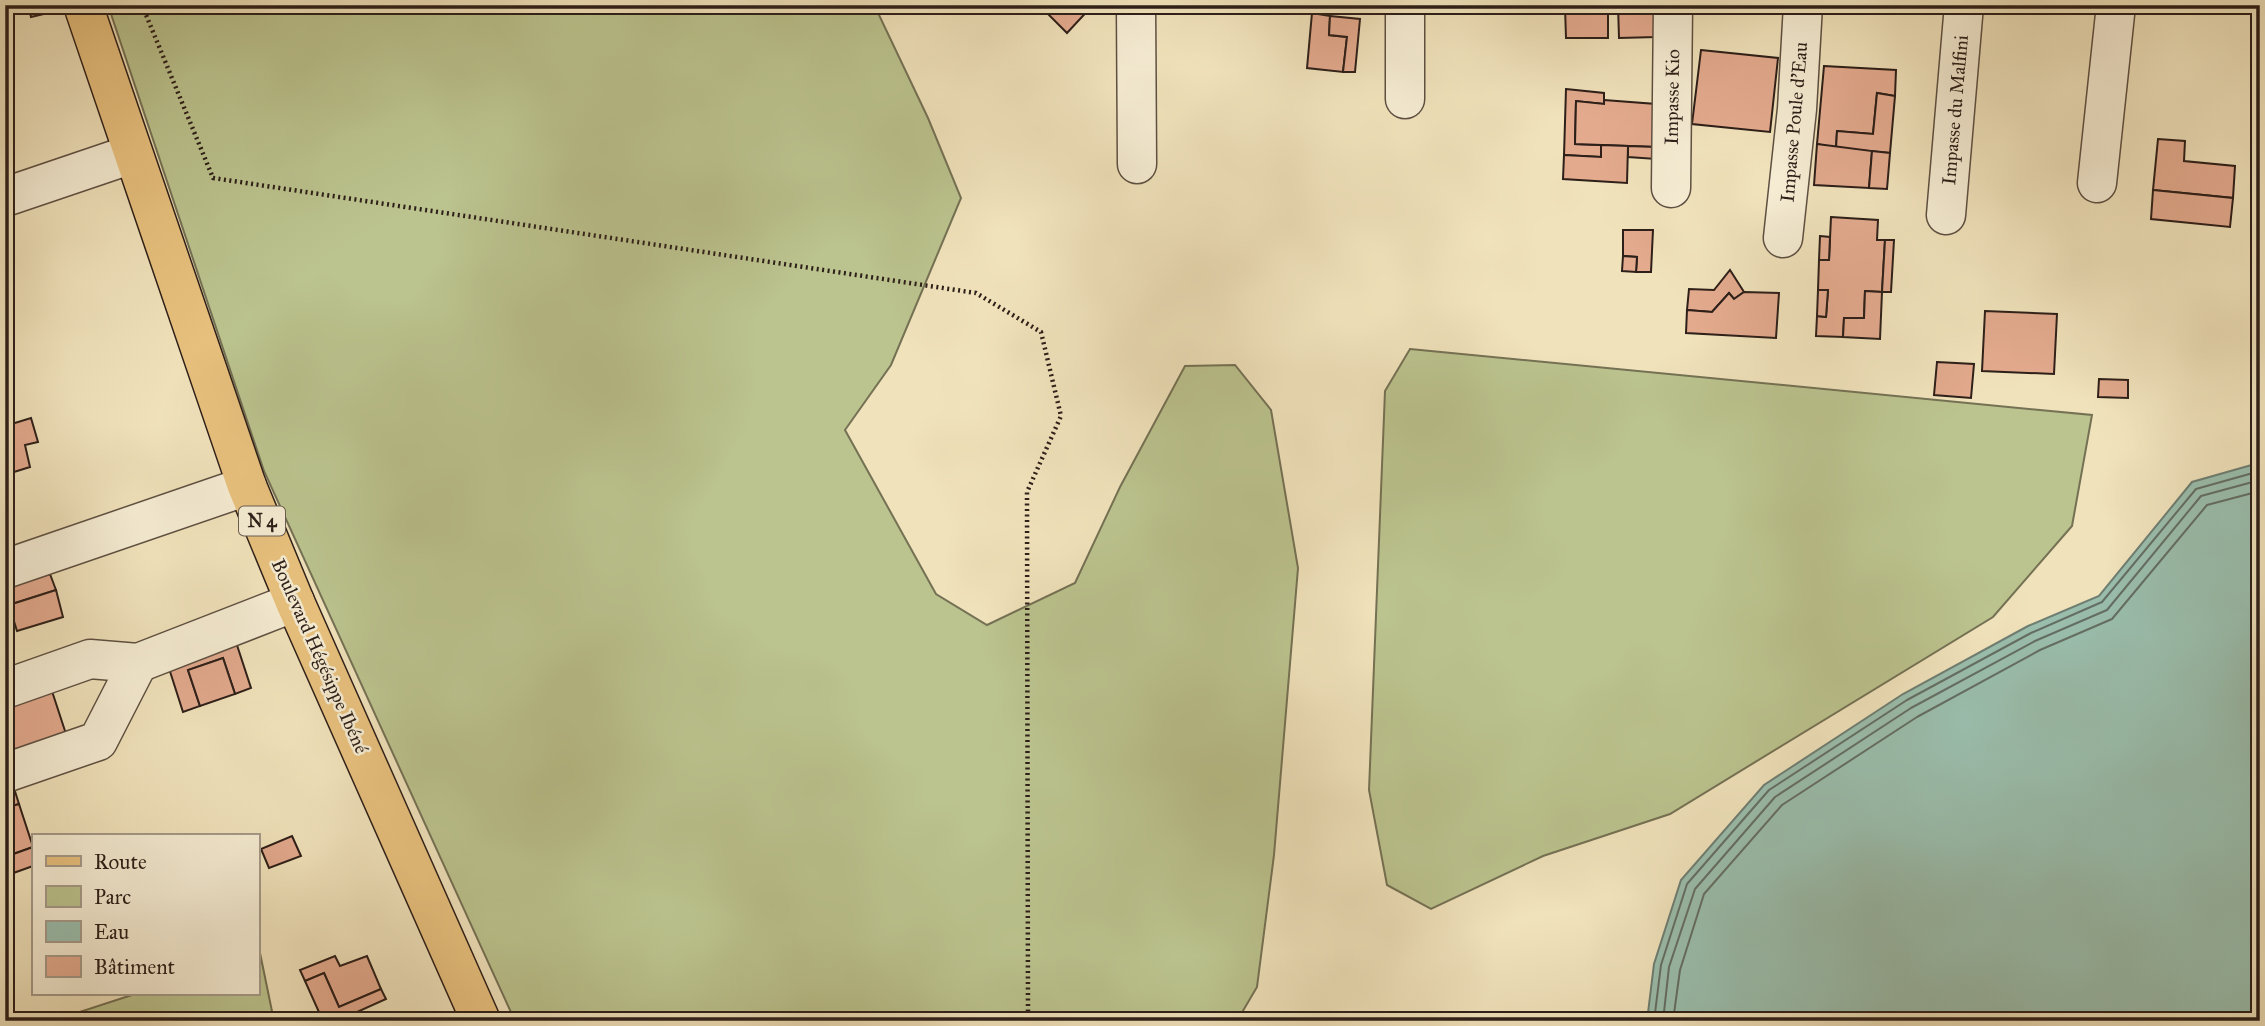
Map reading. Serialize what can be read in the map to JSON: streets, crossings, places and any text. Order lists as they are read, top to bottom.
{
  "streets": {
    "main road": ["N 4", "Boulevard Hégésippe Ibéné"],
    "street": ["Impasse Kio", "Impasse du Malfini", "Impasse Poule d'Eau"]
  },
  "legend": [
    "Route",
    "Parc",
    "Eau",
    "Bâtiment"
  ]
}
